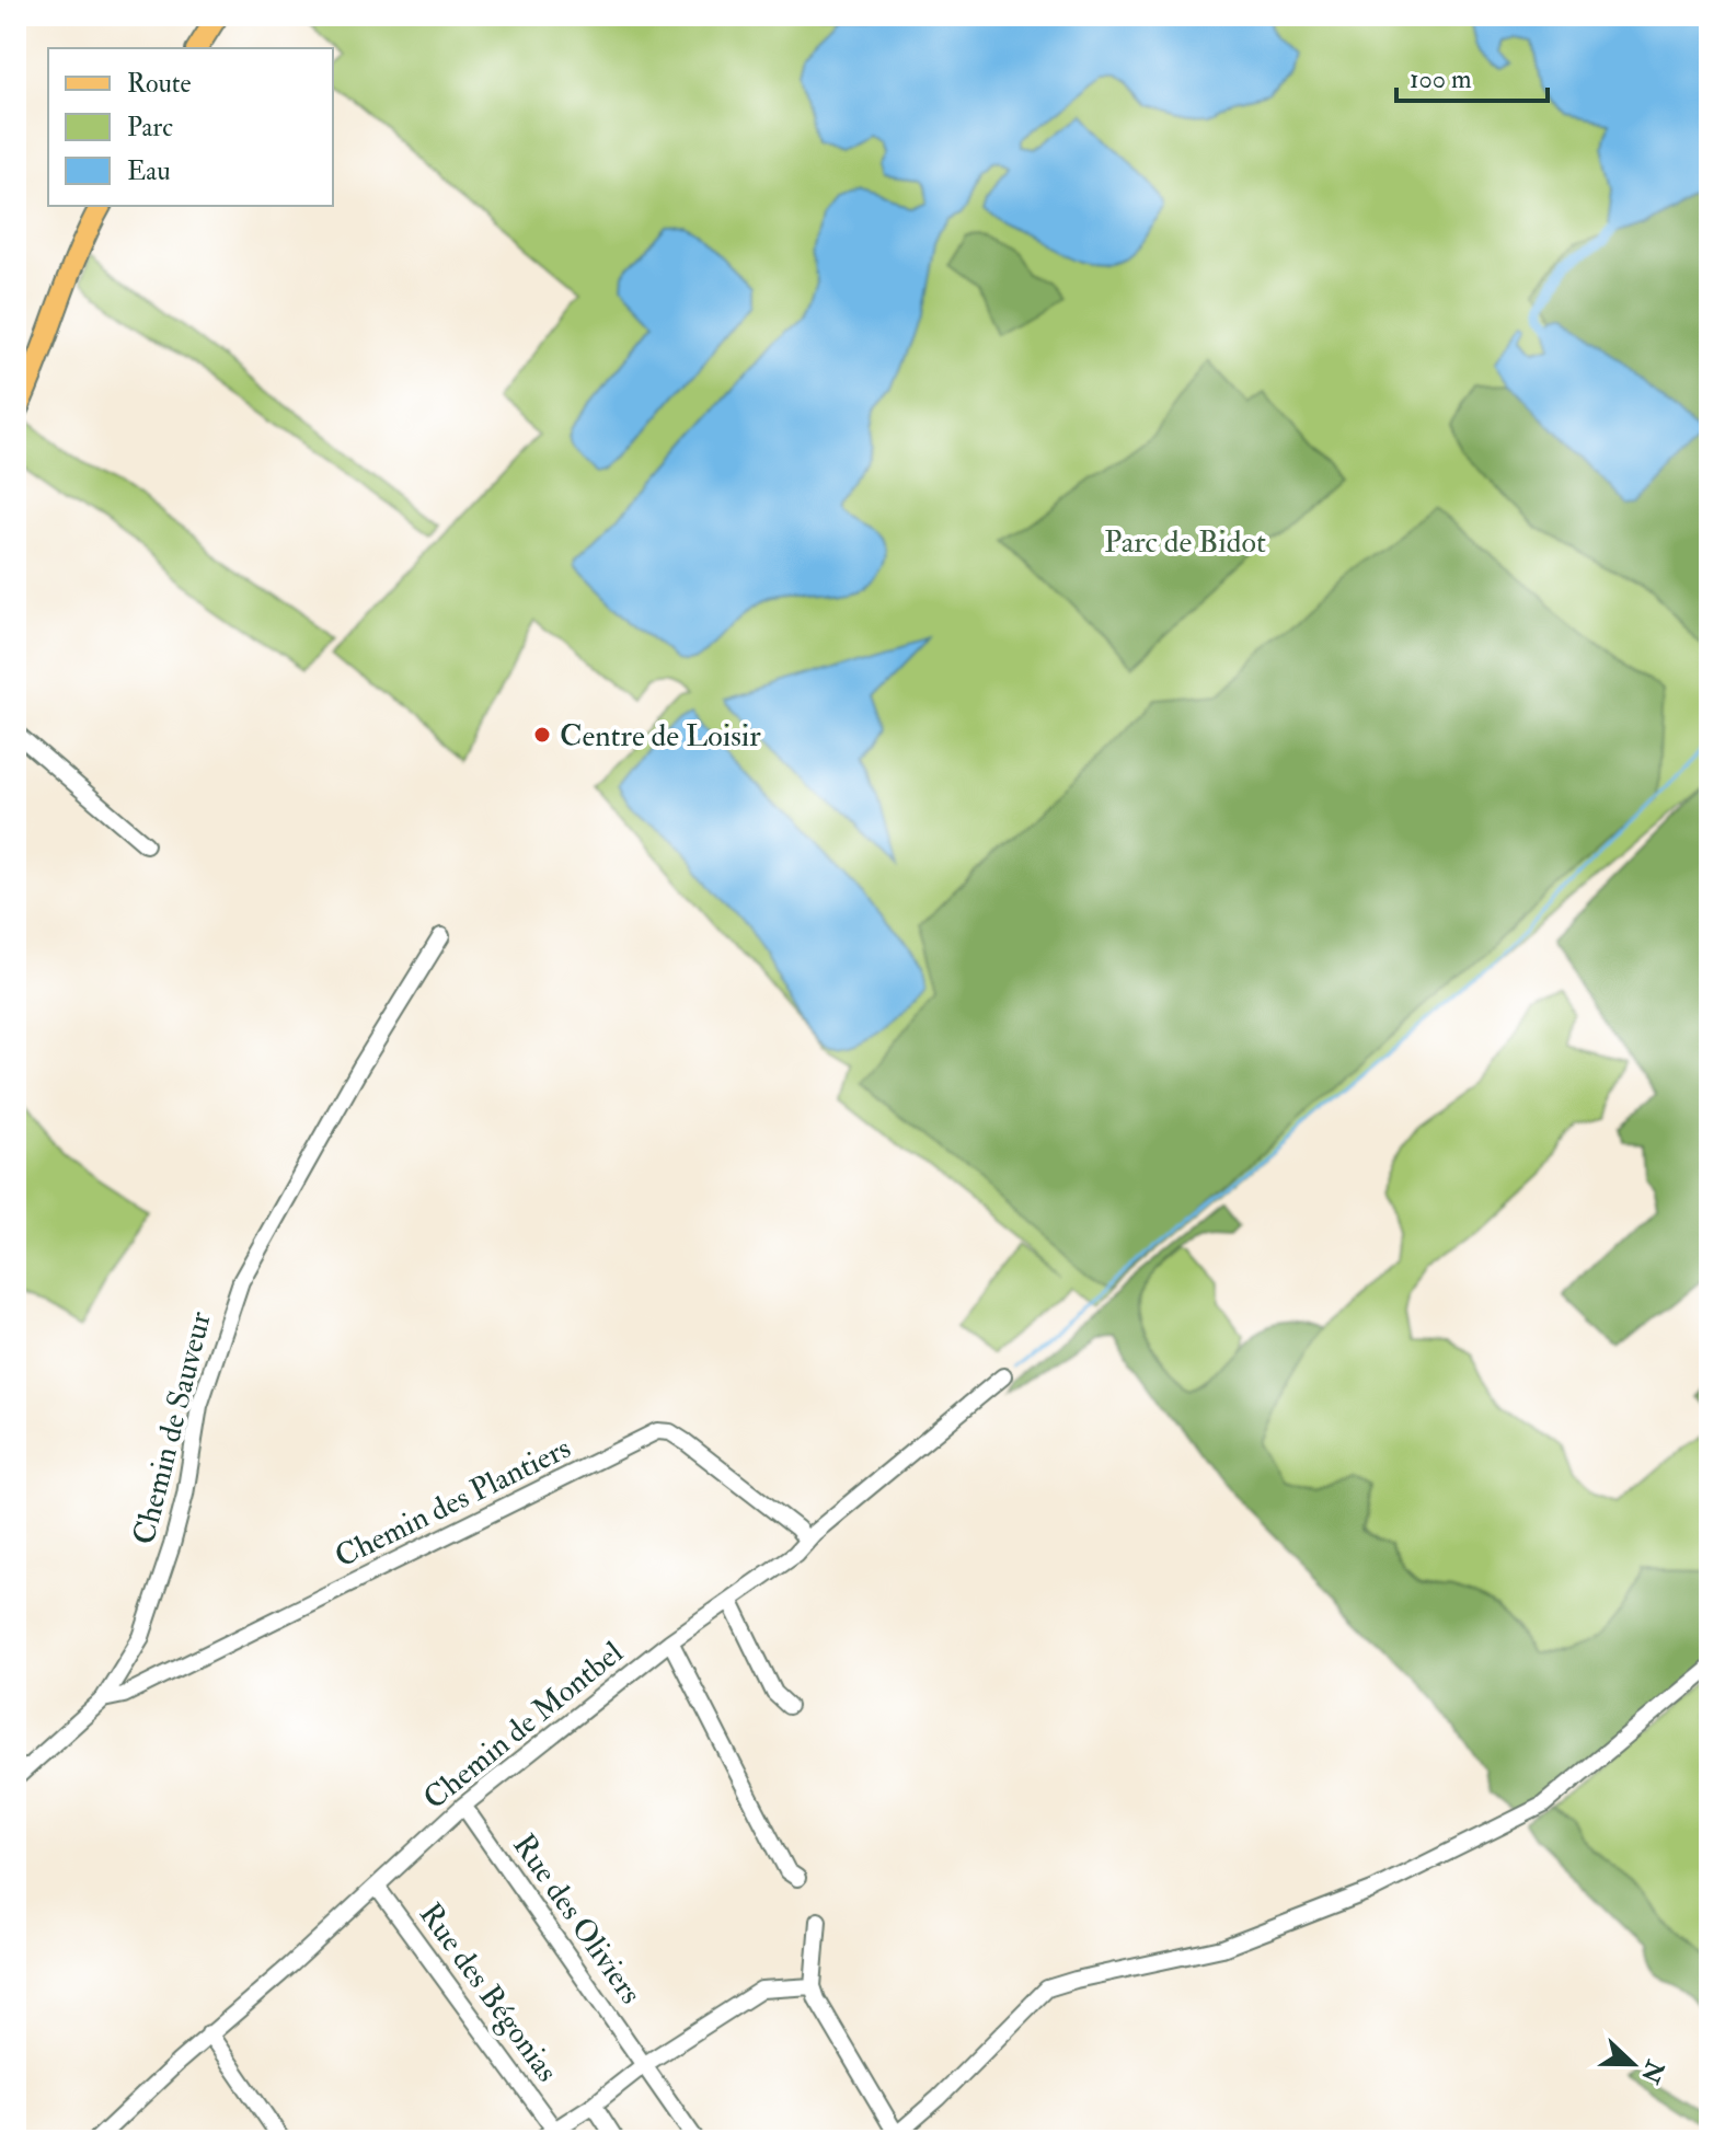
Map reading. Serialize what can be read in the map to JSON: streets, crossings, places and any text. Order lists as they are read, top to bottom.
{
  "streets": {
    "street": [
      "Chemin de Sauveur",
      "Chemin des Plantiers",
      "Chemin de Montbel",
      "Rue des Oliviers",
      "Rue des Bégonias"
    ]
  },
  "crossings": [
    ["Chemin de Sauveur", "Chemin des Plantiers"],
    ["Chemin des Plantiers", "Chemin de Montbel"],
    ["Chemin de Montbel", "Rue des Oliviers"],
    ["Chemin de Montbel", "Rue des Bégonias"]
  ],
  "parks": ["Parc de Bidot"],
  "places": ["Centre de Loisir"],
  "legend": ["Route", "Parc", "Eau"],
  "scale_bar": "100 m",
  "north": "right"
}
